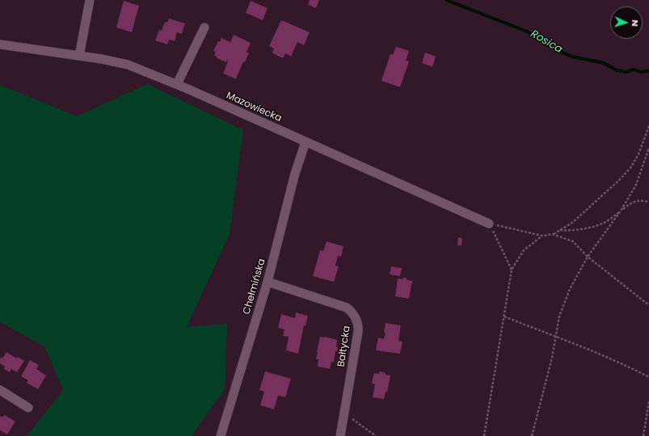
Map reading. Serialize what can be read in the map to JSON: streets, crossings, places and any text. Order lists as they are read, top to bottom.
{
  "streets": {
    "street": ["Mazowiecka", "Chełmińska", "Bałtycka"]
  },
  "crossings": [
    ["Mazowiecka", "Chełmińska"],
    ["Chełmińska", "Bałtycka"]
  ],
  "water": ["Rosica"],
  "north": "right"
}
